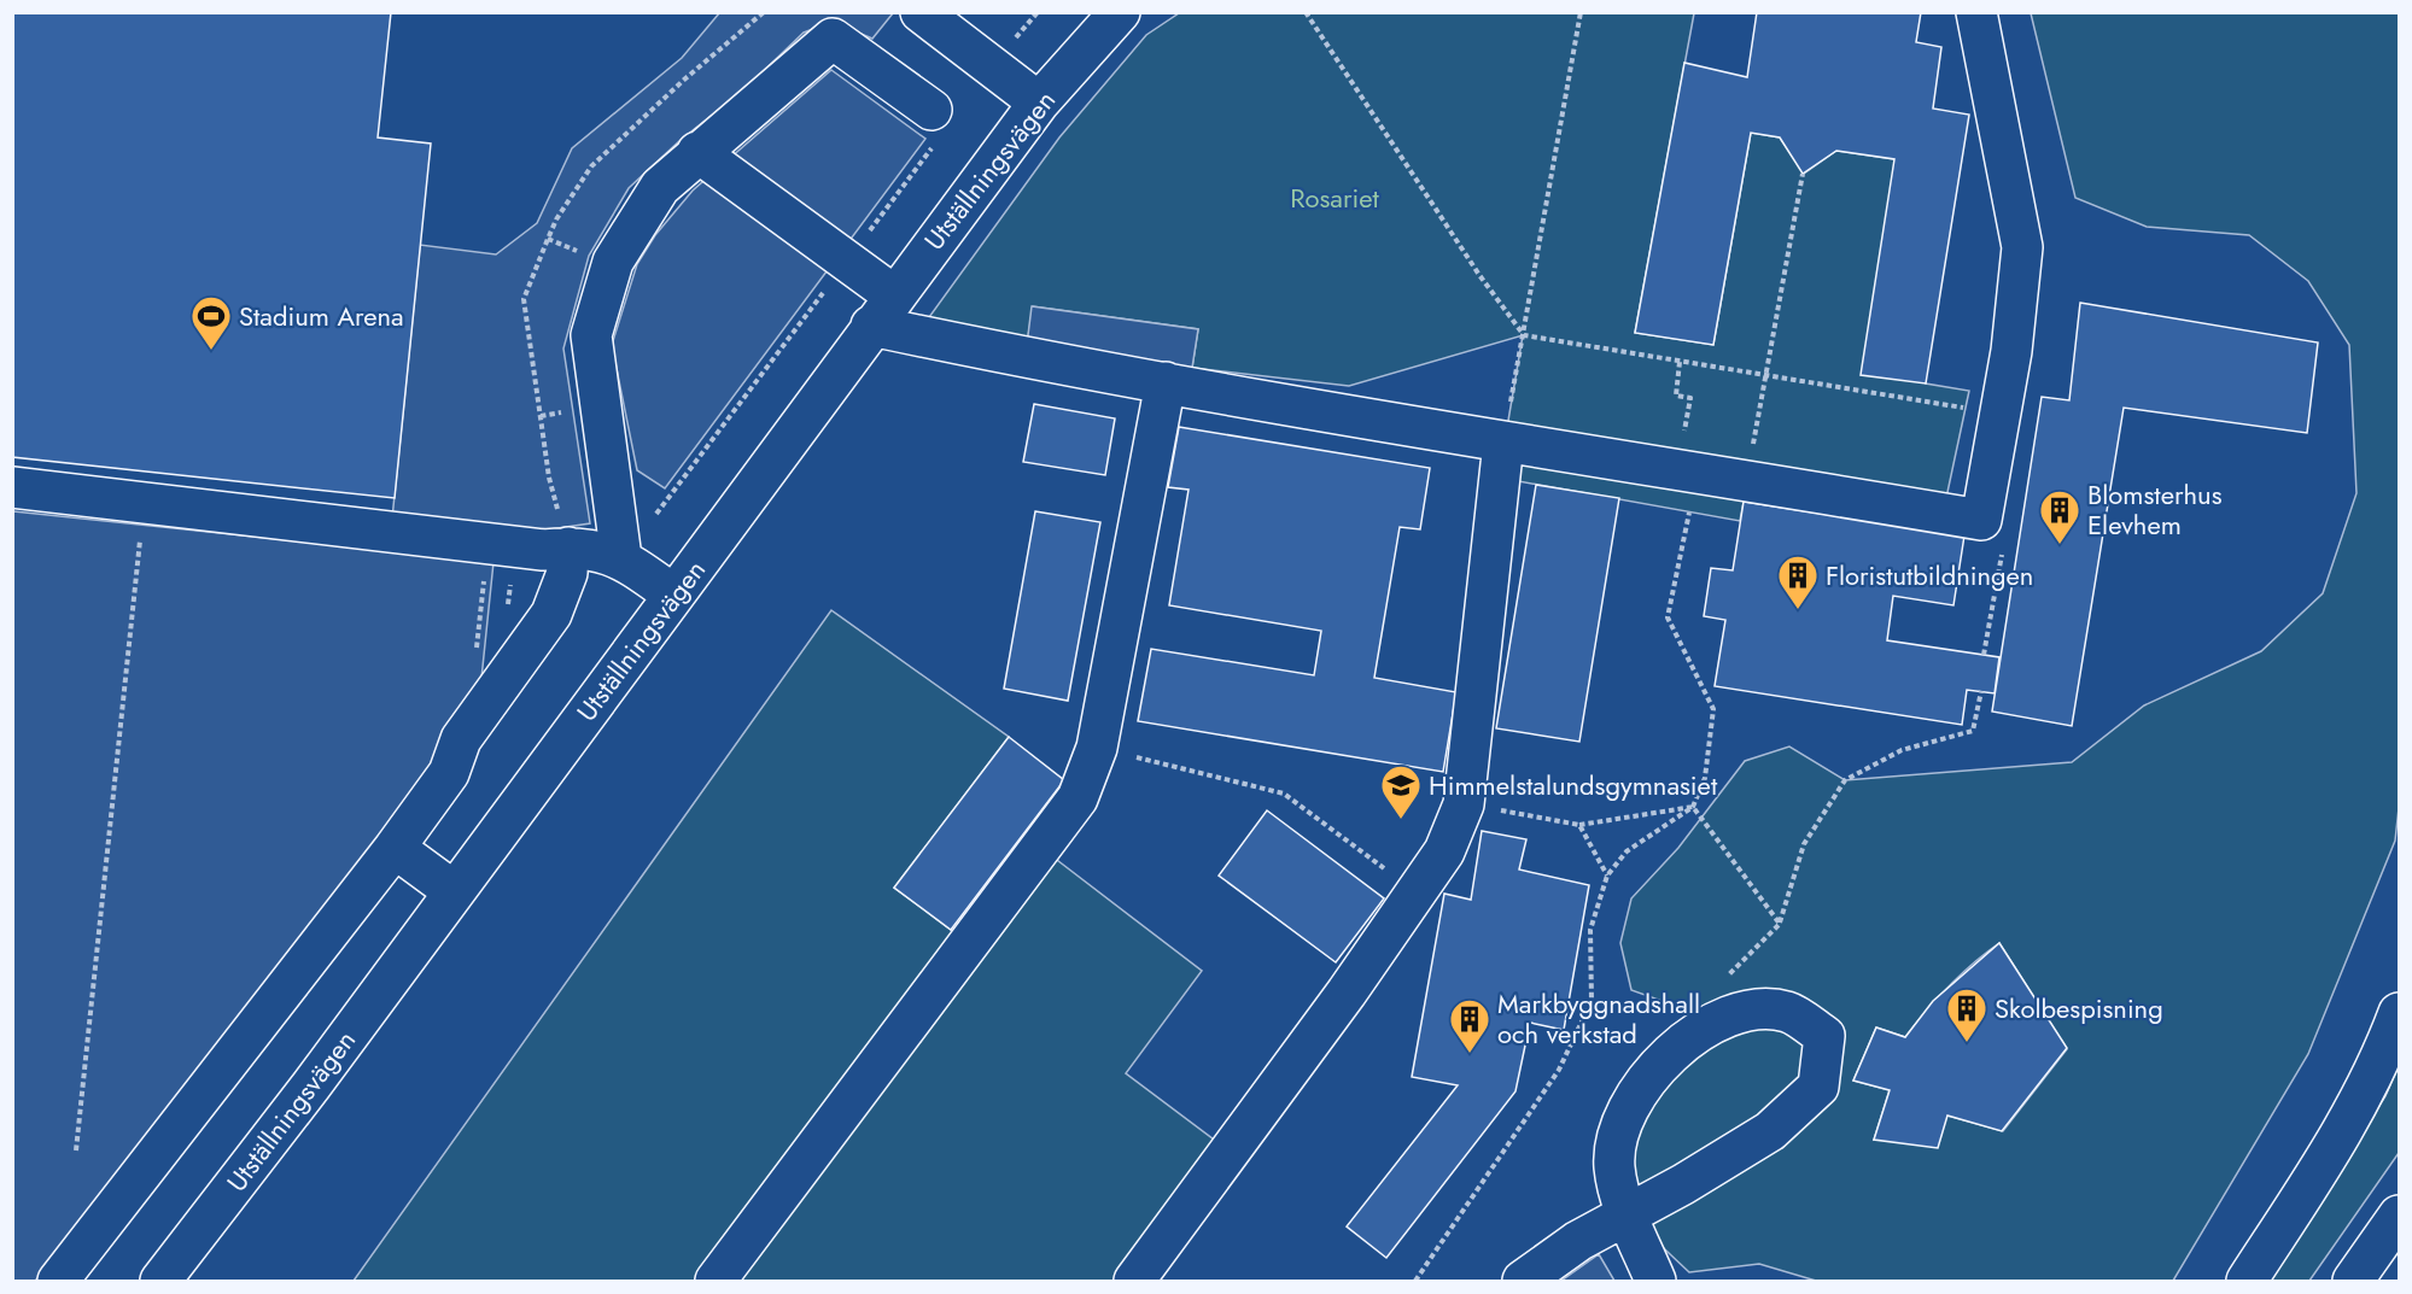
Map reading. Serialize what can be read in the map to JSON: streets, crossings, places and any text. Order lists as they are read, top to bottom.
{
  "streets": {
    "main road": ["Utställningsvägen"]
  },
  "parks": ["Rosariet"],
  "places": {
    "sports": ["Stadium Arena"],
    "building": [
      "Blomsterhus Elevhem",
      "Floristutbildningen",
      "Skolbespisning",
      "Markbyggnadshall och verkstad"
    ],
    "school or university": ["Himmelstalundsgymnasiet"]
  }
}
